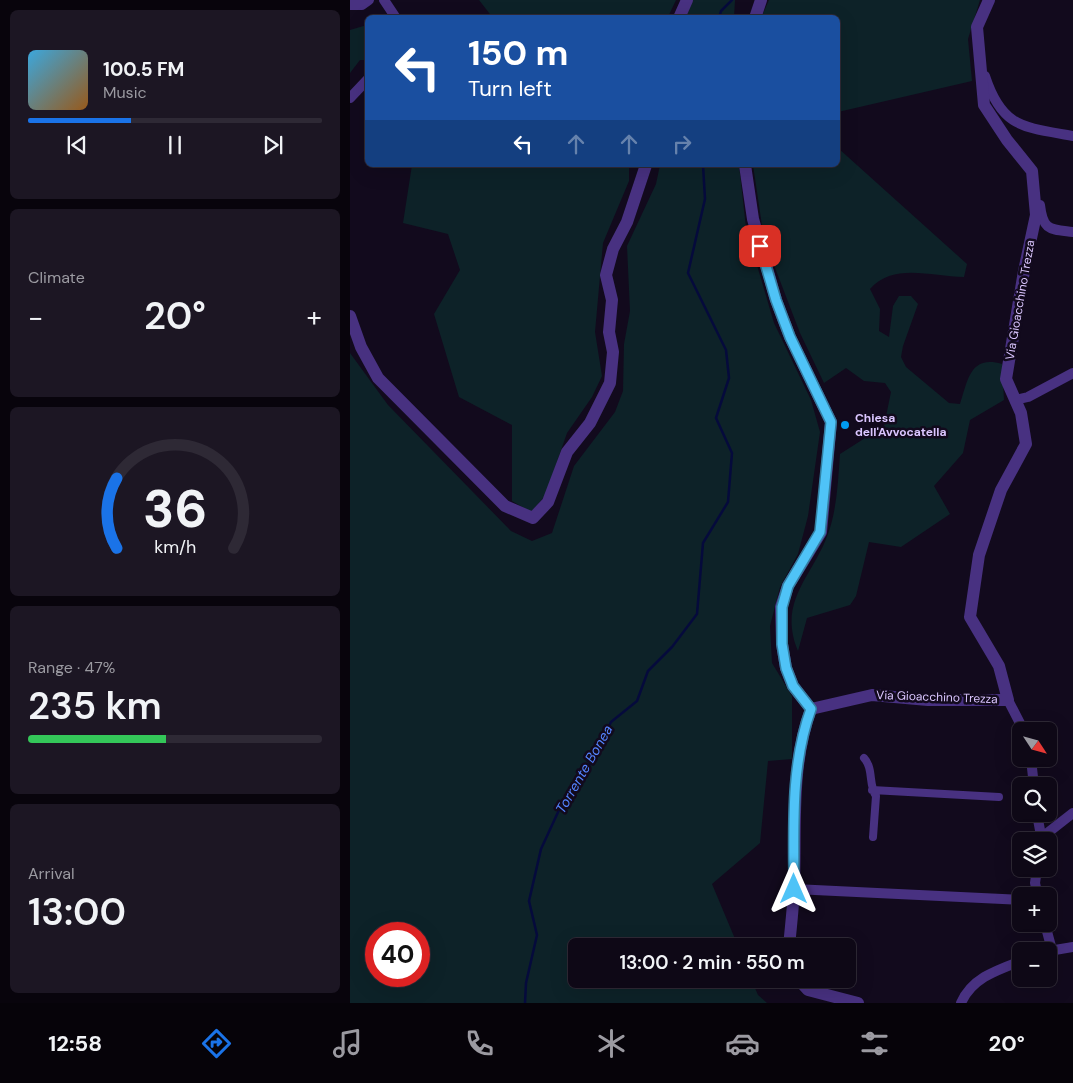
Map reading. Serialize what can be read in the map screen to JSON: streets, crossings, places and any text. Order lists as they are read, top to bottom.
{
  "streets": {
    "street": ["Via Gioacchino Trezza"]
  },
  "water": ["Torrente Bonea"],
  "places": ["Chiesa dell'Avvocatella"],
  "north": "bottom right",
  "page": {
    "turn": ["150 m", "Turn left"],
    "song": ["100.5 FM", "Music"],
    "tile": [
      "Climate",
      ["Range · 47%", "235 km"],
      ["Arrival", "13:00"]
    ],
    "heat": ["−", "20°", "+"],
    "map_buttons": ["+", "−"],
    "limit": "40",
    "trip": "13:00 · 2 min · 550 m",
    "tabs": ["12:58", "20°"],
    "gauge": ["36", "km/h"]
  }
}
